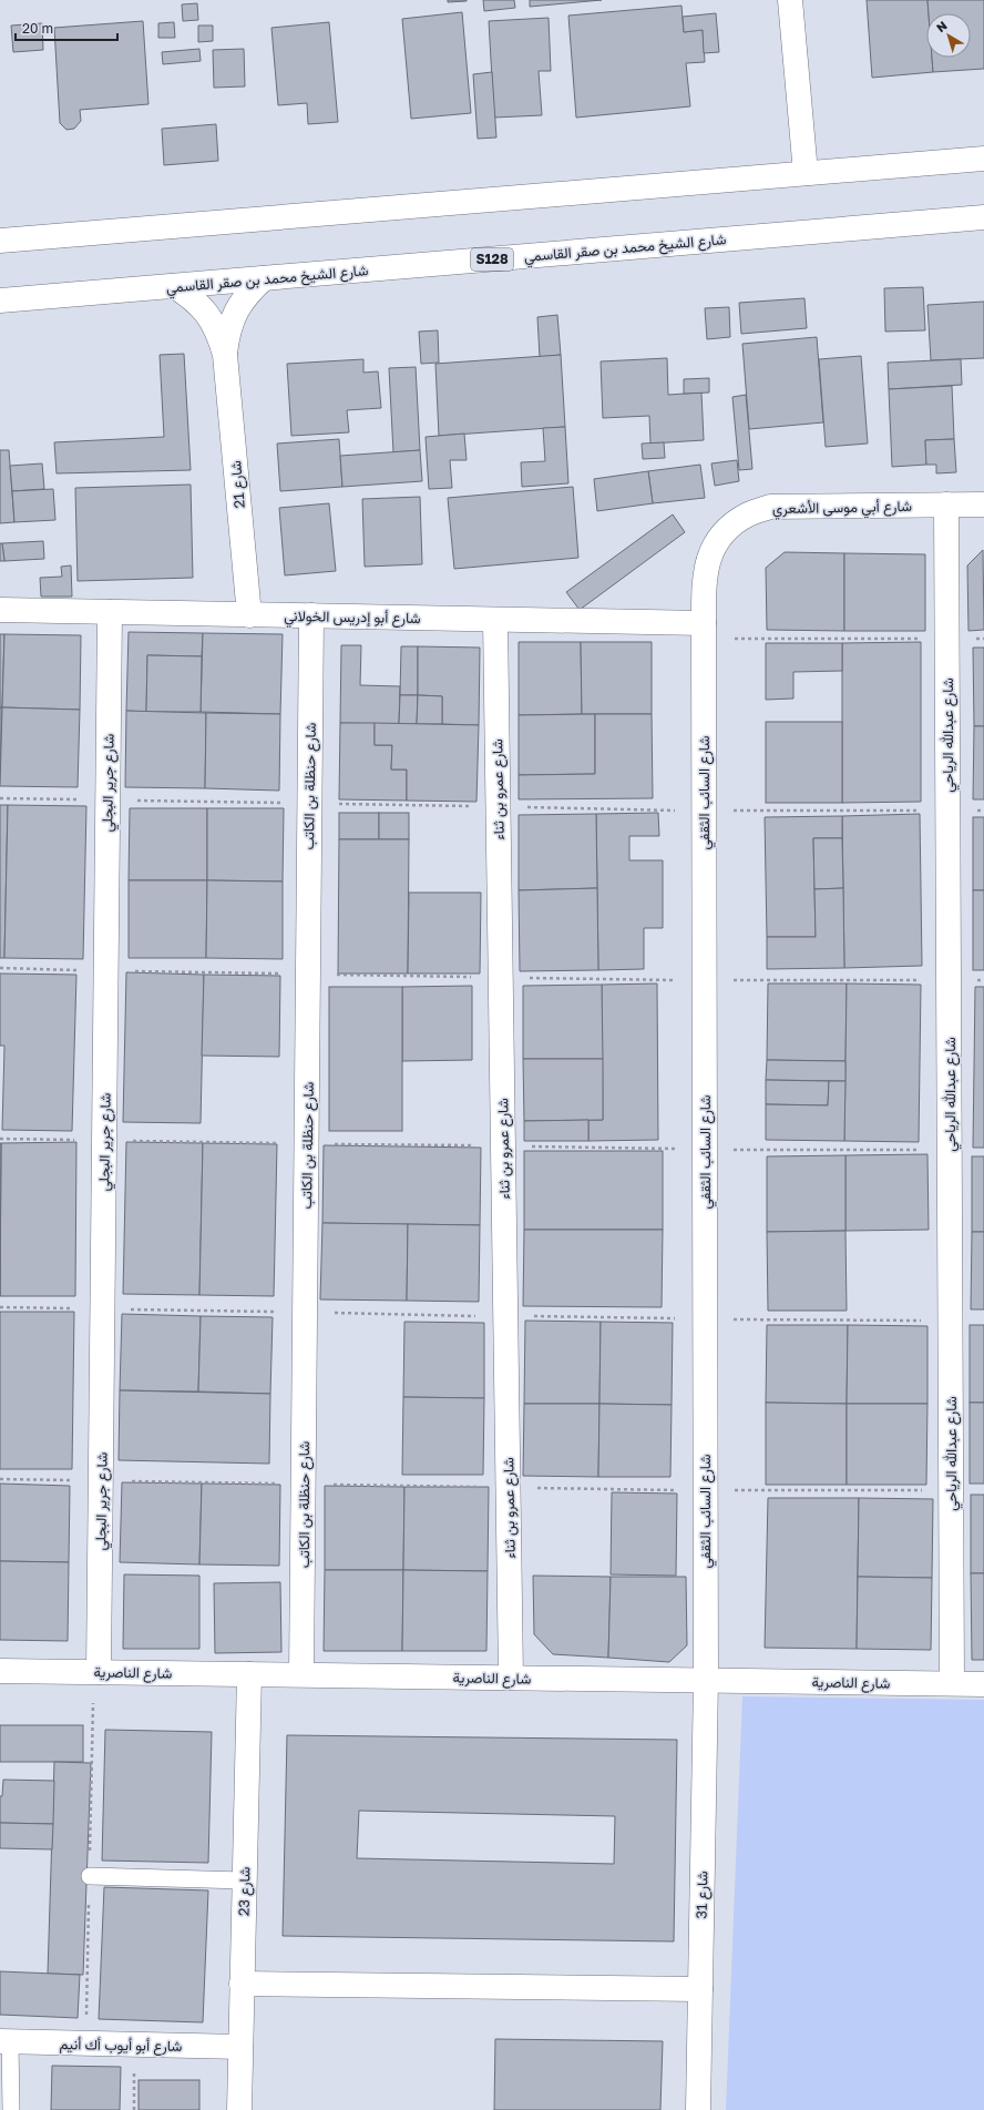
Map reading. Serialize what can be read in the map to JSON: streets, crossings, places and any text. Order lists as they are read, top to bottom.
{
  "streets": {
    "street": [
      "شارع الشيخ محمد بن صقر القاسمي",
      "S128",
      "شارع 21",
      "شارع أبي موسى الأشعري",
      "شارع أبو إدريس الخولاني",
      "شارع عبدالله الرياحي",
      "شارع جرير البجلي",
      "شارع حنظلة بن الكاتب",
      "شارع عمرو بن ثناء",
      "شارع السائب الثقفي",
      "شارع الناصرية",
      "شارع 23",
      "شارع 31",
      "شارع أبو أيوب أك أنيم"
    ]
  },
  "crossings": [
    ["شارع الشيخ محمد بن صقر القاسمي", "شارع 21"],
    ["شارع 21", "شارع أبو إدريس الخولاني"],
    ["شارع أبي موسى الأشعري", "شارع أبو إدريس الخولاني"],
    ["شارع أبي موسى الأشعري", "شارع عبدالله الرياحي"],
    ["شارع أبي موسى الأشعري", "شارع السائب الثقفي"],
    ["شارع أبو إدريس الخولاني", "شارع جرير البجلي"],
    ["شارع أبو إدريس الخولاني", "شارع حنظلة بن الكاتب"],
    ["شارع أبو إدريس الخولاني", "شارع عمرو بن ثناء"],
    ["شارع أبو إدريس الخولاني", "شارع السائب الثقفي"],
    ["شارع عبدالله الرياحي", "شارع الناصرية"],
    ["شارع جرير البجلي", "شارع الناصرية"],
    ["شارع حنظلة بن الكاتب", "شارع الناصرية"],
    ["شارع عمرو بن ثناء", "شارع الناصرية"],
    ["شارع السائب الثقفي", "شارع الناصرية"],
    ["شارع السائب الثقفي", "شارع 31"],
    ["شارع الناصرية", "شارع 23"],
    ["شارع الناصرية", "شارع 31"],
    ["شارع 23", "شارع أبو أيوب أك أنيم"]
  ],
  "scale_bar": "20 m",
  "north": "top left"
}
